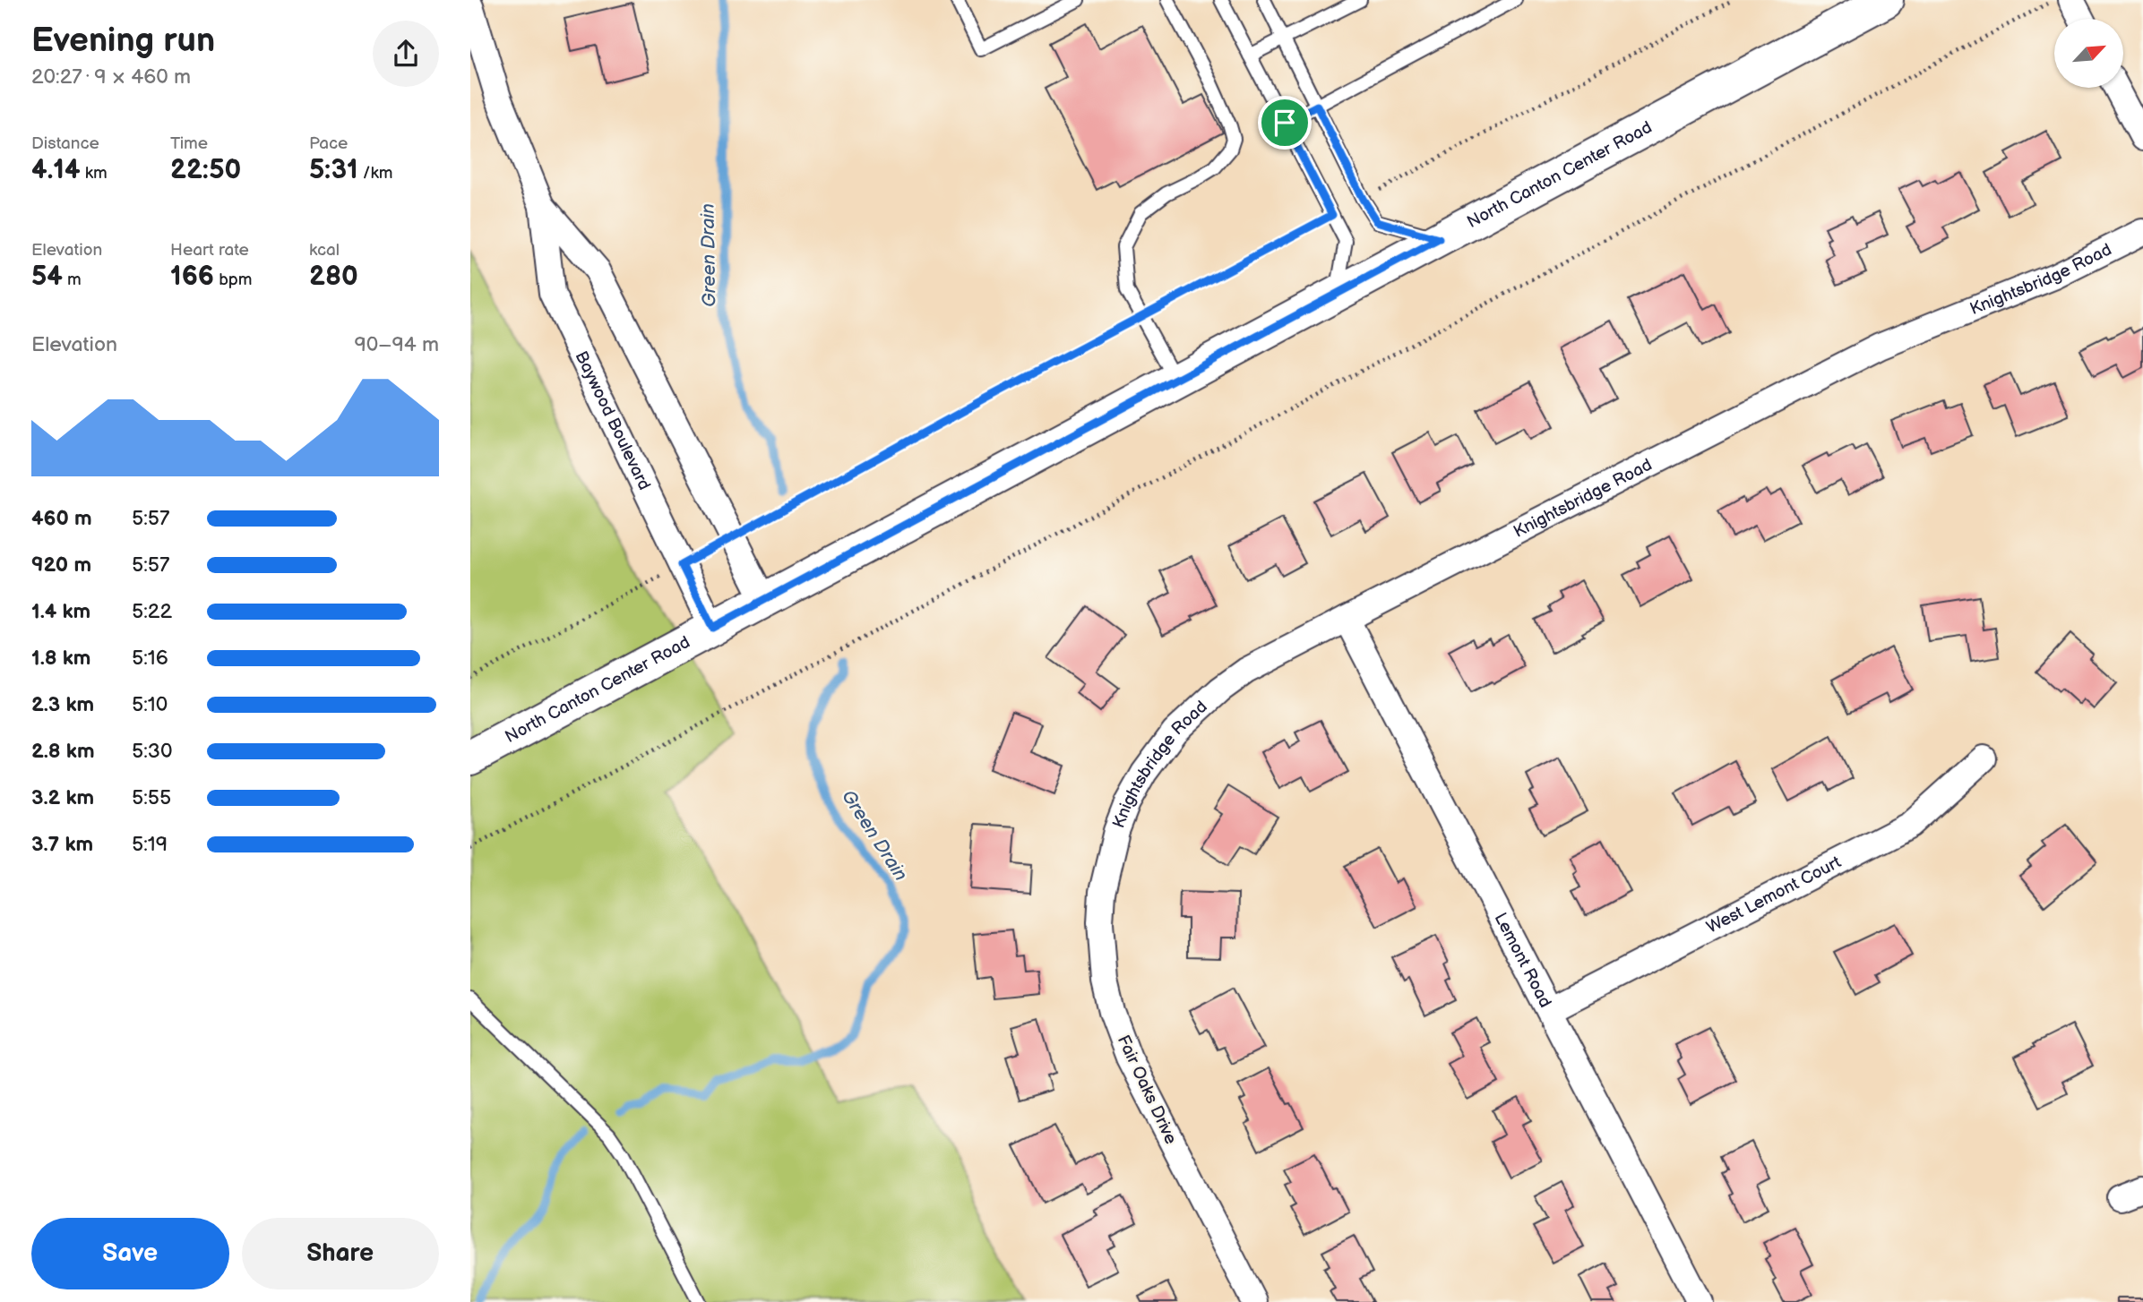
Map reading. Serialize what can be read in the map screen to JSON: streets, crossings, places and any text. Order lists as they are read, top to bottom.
{
  "streets": {
    "main road": ["North Canton Center Road"],
    "street": [
      "Knightsbridge Road",
      "Baywood Boulevard",
      "West Lemont Court",
      "Lemont Road",
      "Fair Oaks Drive"
    ]
  },
  "crossings": [
    ["North Canton Center Road", "Baywood Boulevard"],
    ["Knightsbridge Road", "Lemont Road"],
    ["Knightsbridge Road", "Fair Oaks Drive"],
    ["West Lemont Court", "Lemont Road"]
  ],
  "water": ["Green Drain"],
  "north": "top right",
  "page": {
    "heading": ["Evening run", "20:27 · 9 × 460 m"],
    "stats": [
      ["Distance", "4.14 km"],
      ["Time", "22:50"],
      ["Pace", "5:31 /km"],
      ["Elevation", "54 m"],
      ["Heart rate", "166 bpm"],
      ["kcal", "280"]
    ],
    "chart": ["Elevation", "90–94 m"],
    "list": [
      {
        "name": "460 m",
        "note": "5:57"
      },
      {
        "name": "920 m",
        "note": "5:57"
      },
      {
        "name": "1.4 km",
        "note": "5:22"
      },
      {
        "name": "1.8 km",
        "note": "5:16"
      },
      {
        "name": "2.3 km",
        "note": "5:10"
      },
      {
        "name": "2.8 km",
        "note": "5:30"
      },
      {
        "name": "3.2 km",
        "note": "5:55"
      },
      {
        "name": "3.7 km",
        "note": "5:19"
      }
    ],
    "buttons": ["Save", "Share"]
  }
}
